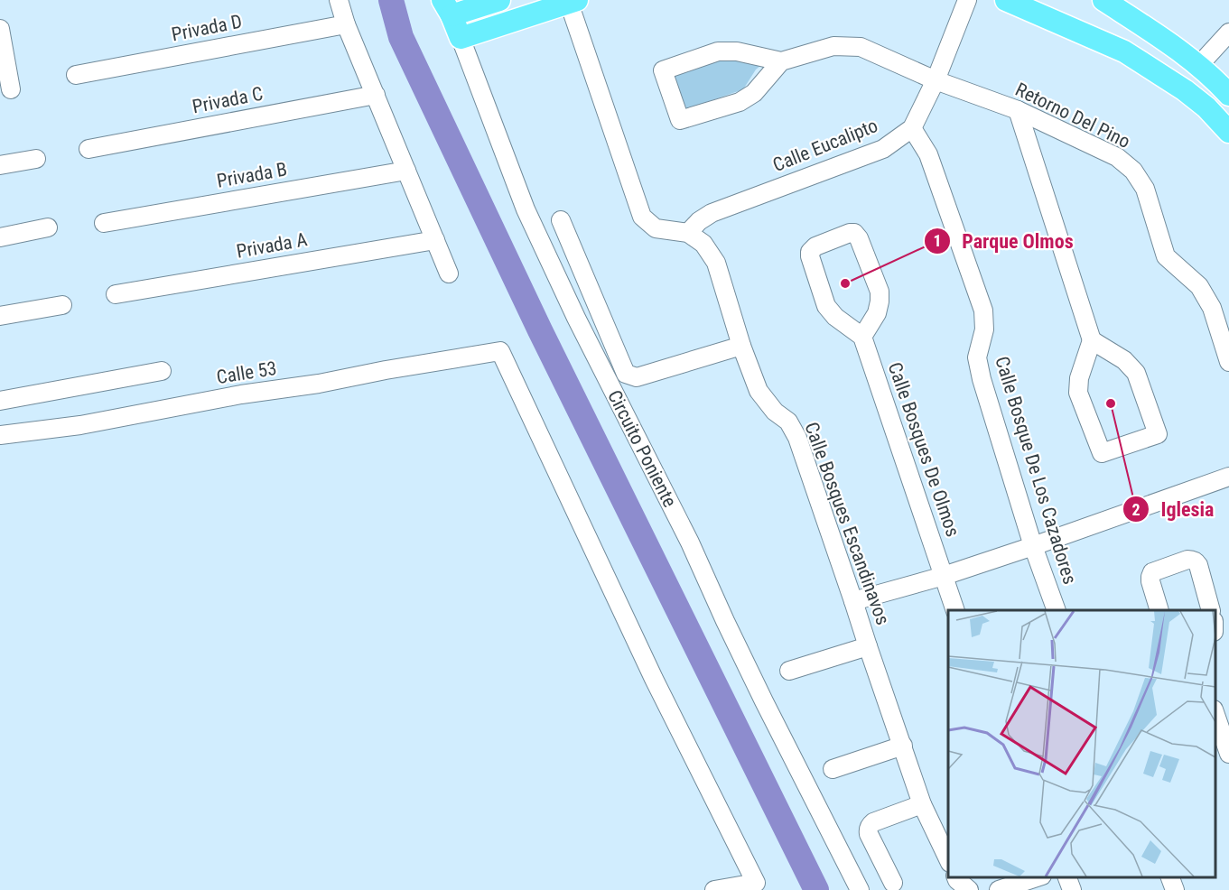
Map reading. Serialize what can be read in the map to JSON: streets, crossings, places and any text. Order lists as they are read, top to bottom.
{
  "streets": {
    "main road": ["Circuito Poniente"],
    "street": [
      "Privada D",
      "Privada C",
      "Retorno Del Pino",
      "Calle Eucalipto",
      "Privada B",
      "Privada A",
      "Calle 53",
      "Calle Bosques De Olmos",
      "Calle Bosque De Los Cazadores",
      "Calle Bosques Escandinavos"
    ]
  },
  "crossings": [
    ["Retorno Del Pino", "Calle Eucalipto"],
    ["Calle Eucalipto", "Calle Bosque De Los Cazadores"],
    ["Calle Eucalipto", "Calle Bosques Escandinavos"]
  ],
  "places": ["Parque Olmos", "Iglesia"]
}
